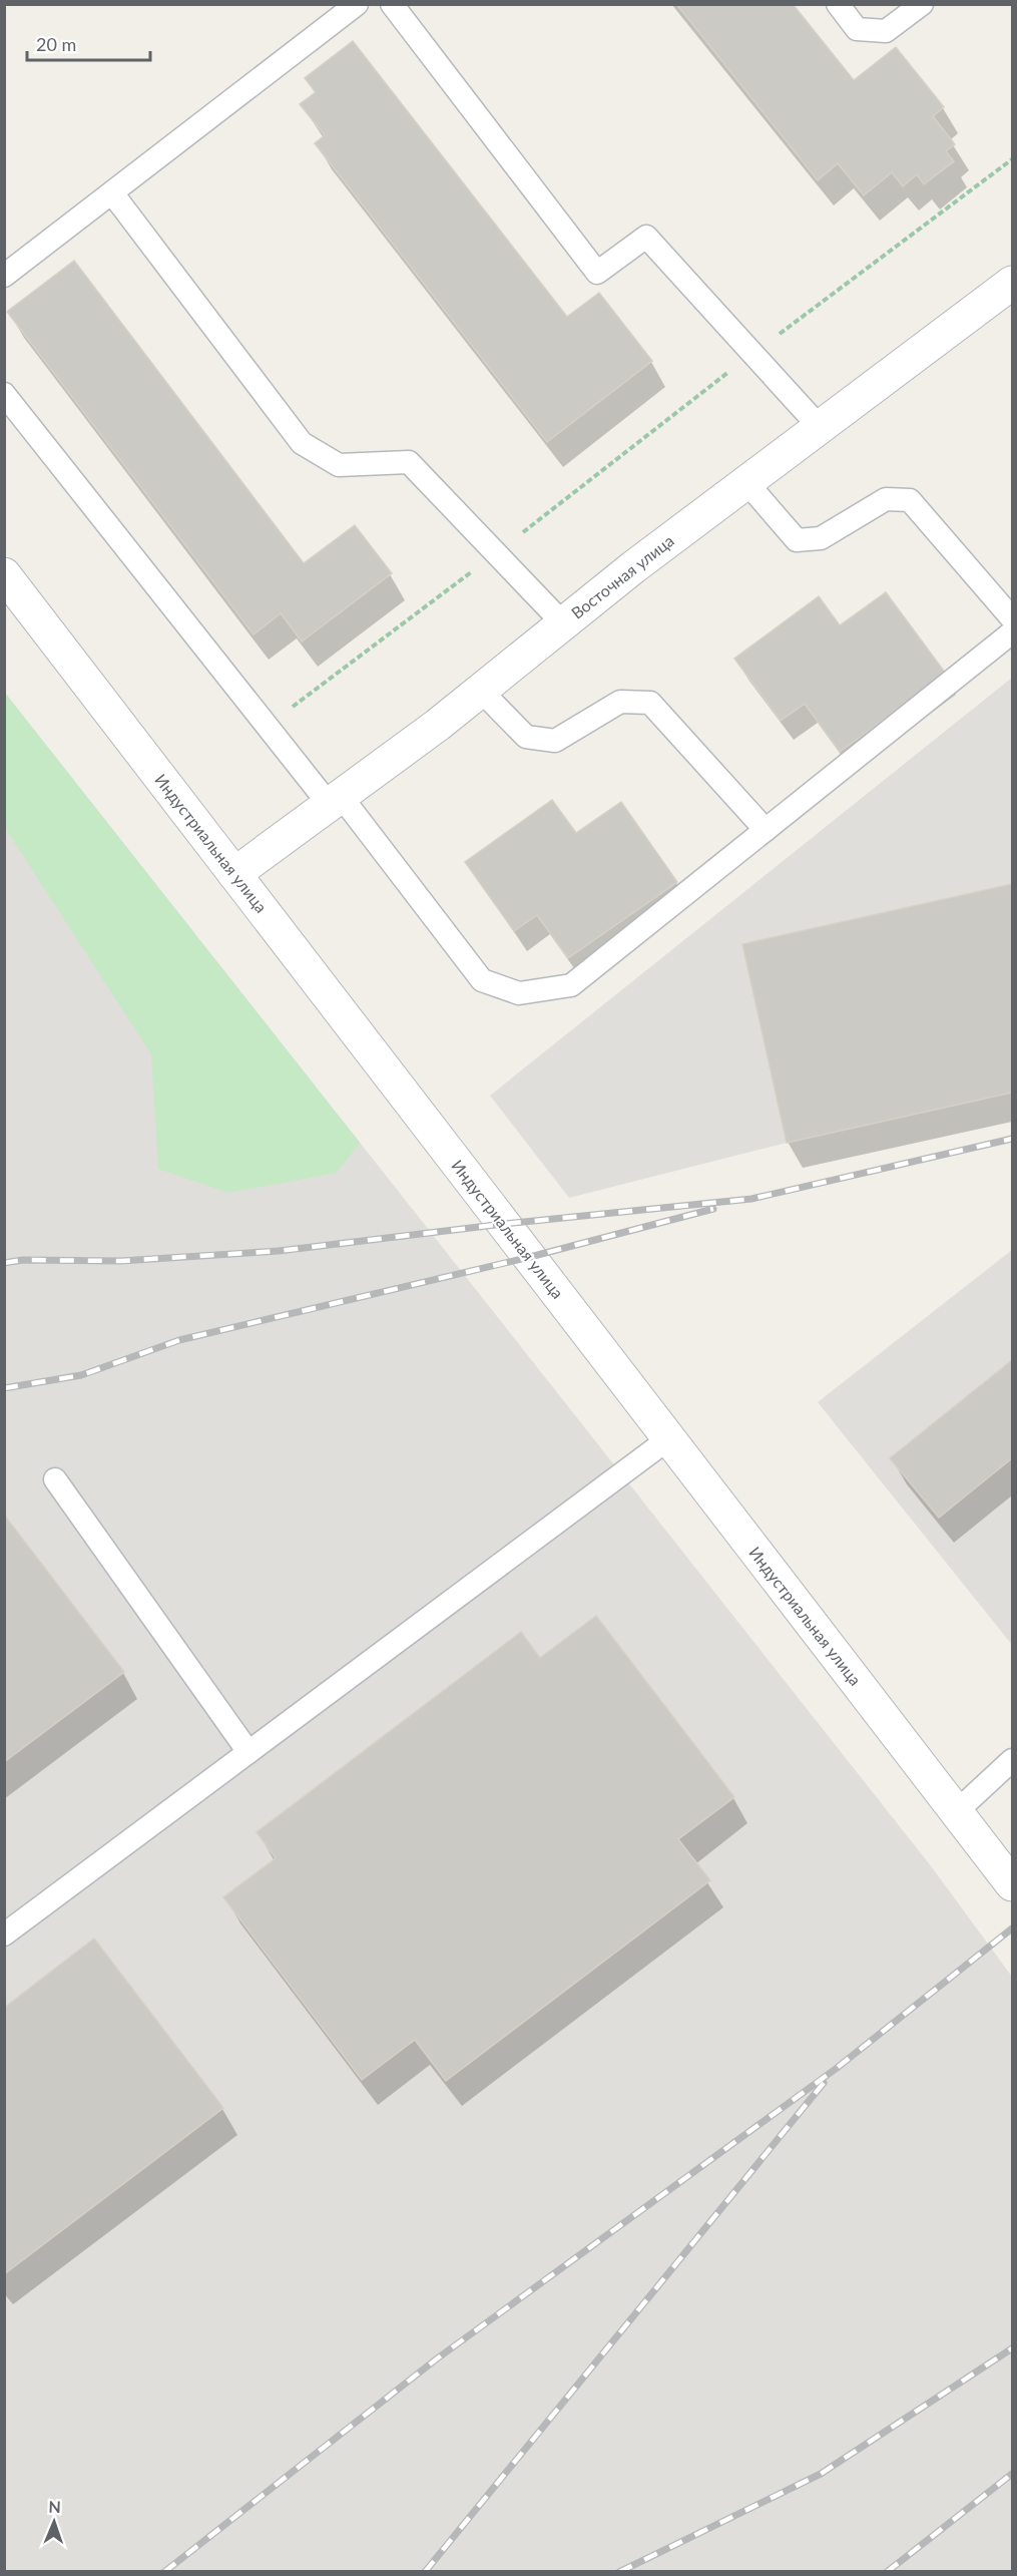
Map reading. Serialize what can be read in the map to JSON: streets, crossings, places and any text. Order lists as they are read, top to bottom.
{
  "streets": {
    "street": ["Восточная улица", "Индустриальная улица"]
  },
  "crossings": [
    ["Восточная улица", "Индустриальная улица"]
  ],
  "scale_bar": "20 m",
  "north": "top"
}
